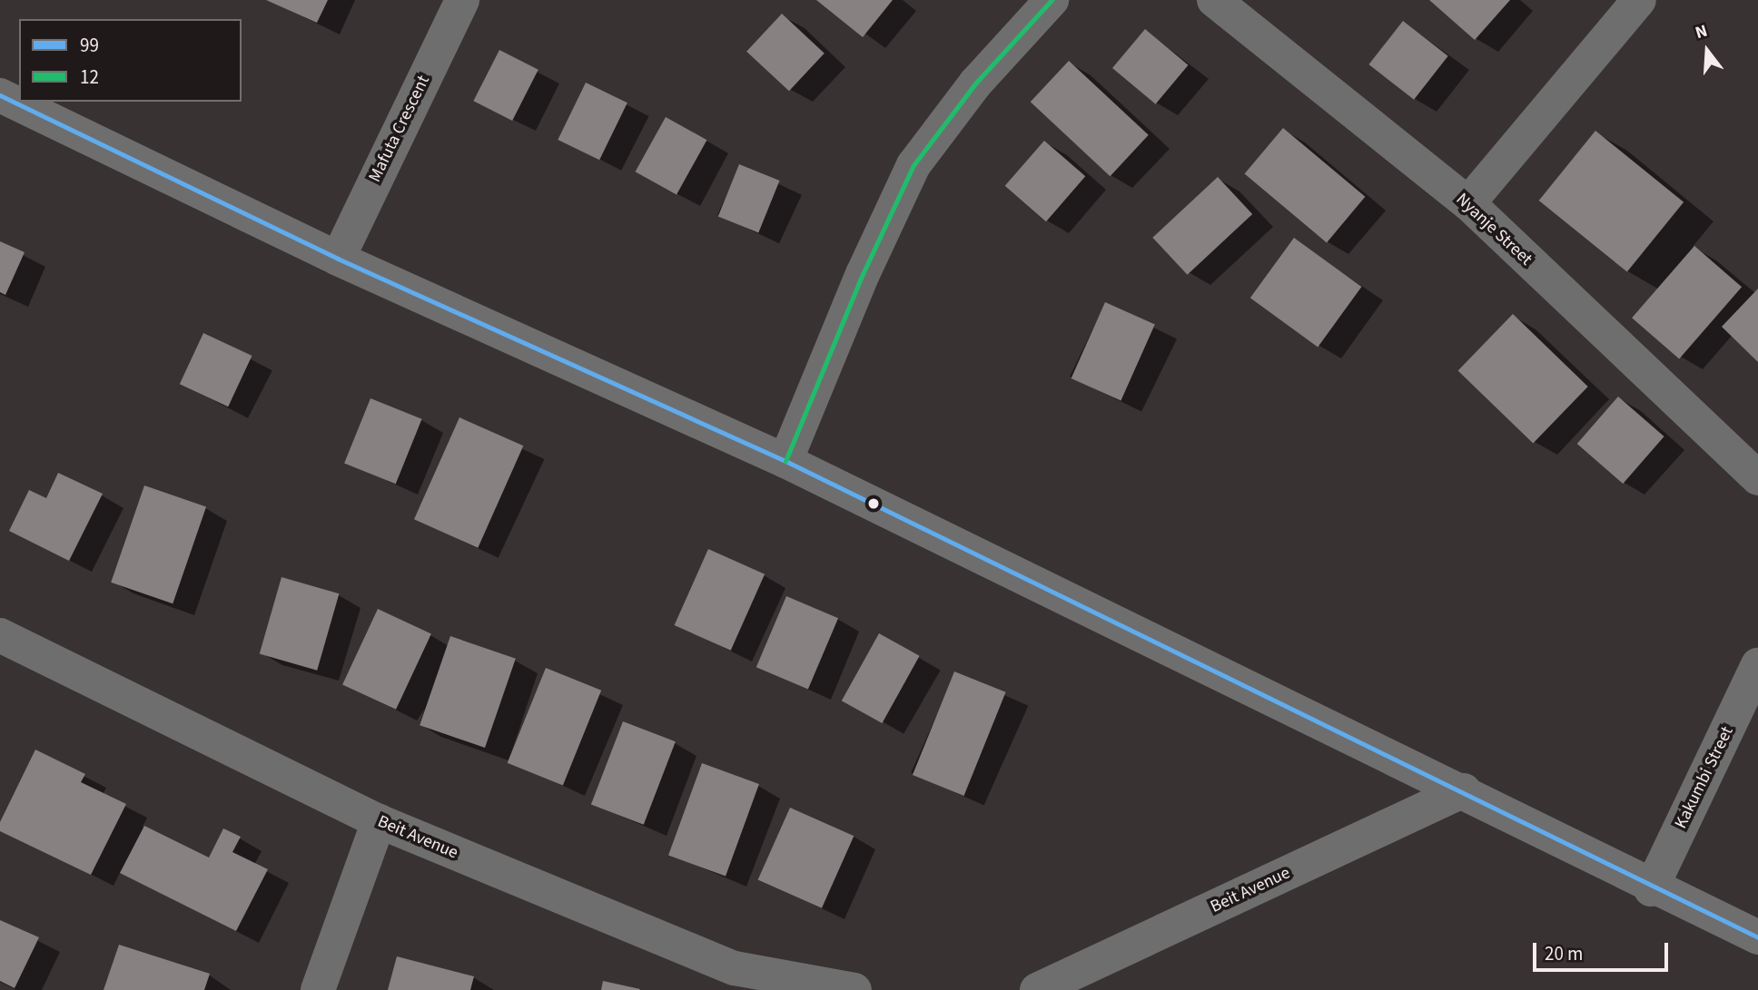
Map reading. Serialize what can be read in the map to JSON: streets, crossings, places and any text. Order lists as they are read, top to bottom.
{
  "streets": {
    "street": [
      "Mafuta Crescent",
      "Nyanje Street",
      "Kakumbi Street",
      "Beit Avenue"
    ]
  },
  "lines": ["transit line 12", "transit line 99"],
  "legend": ["99", "12"],
  "scale_bar": "20 m",
  "north": "top"
}
